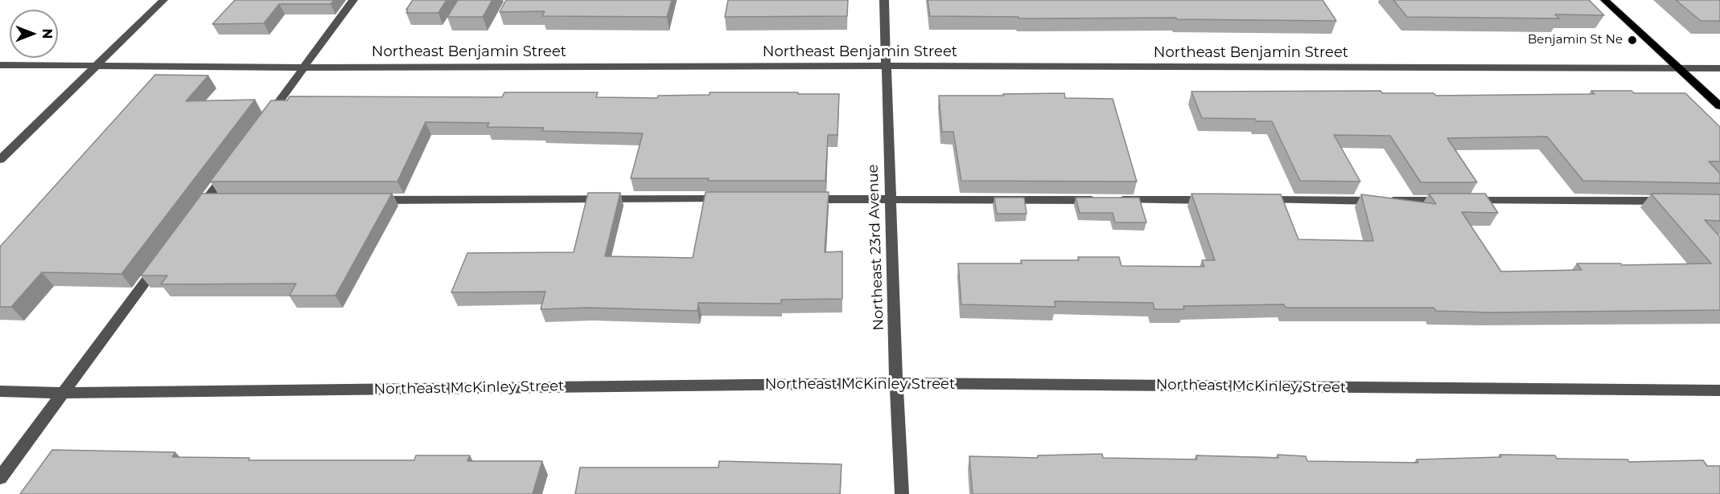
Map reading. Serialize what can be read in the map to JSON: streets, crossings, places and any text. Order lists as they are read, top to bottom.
{
  "streets": {
    "street": ["Northeast Benjamin Street", "Northeast 23rd Avenue", "Northeast McKinley Street"]
  },
  "crossings": [
    ["Northeast Benjamin Street", "Northeast 23rd Avenue"],
    ["Northeast 23rd Avenue", "Northeast McKinley Street"]
  ],
  "places": ["Benjamin St Ne"],
  "north": "right"
}
